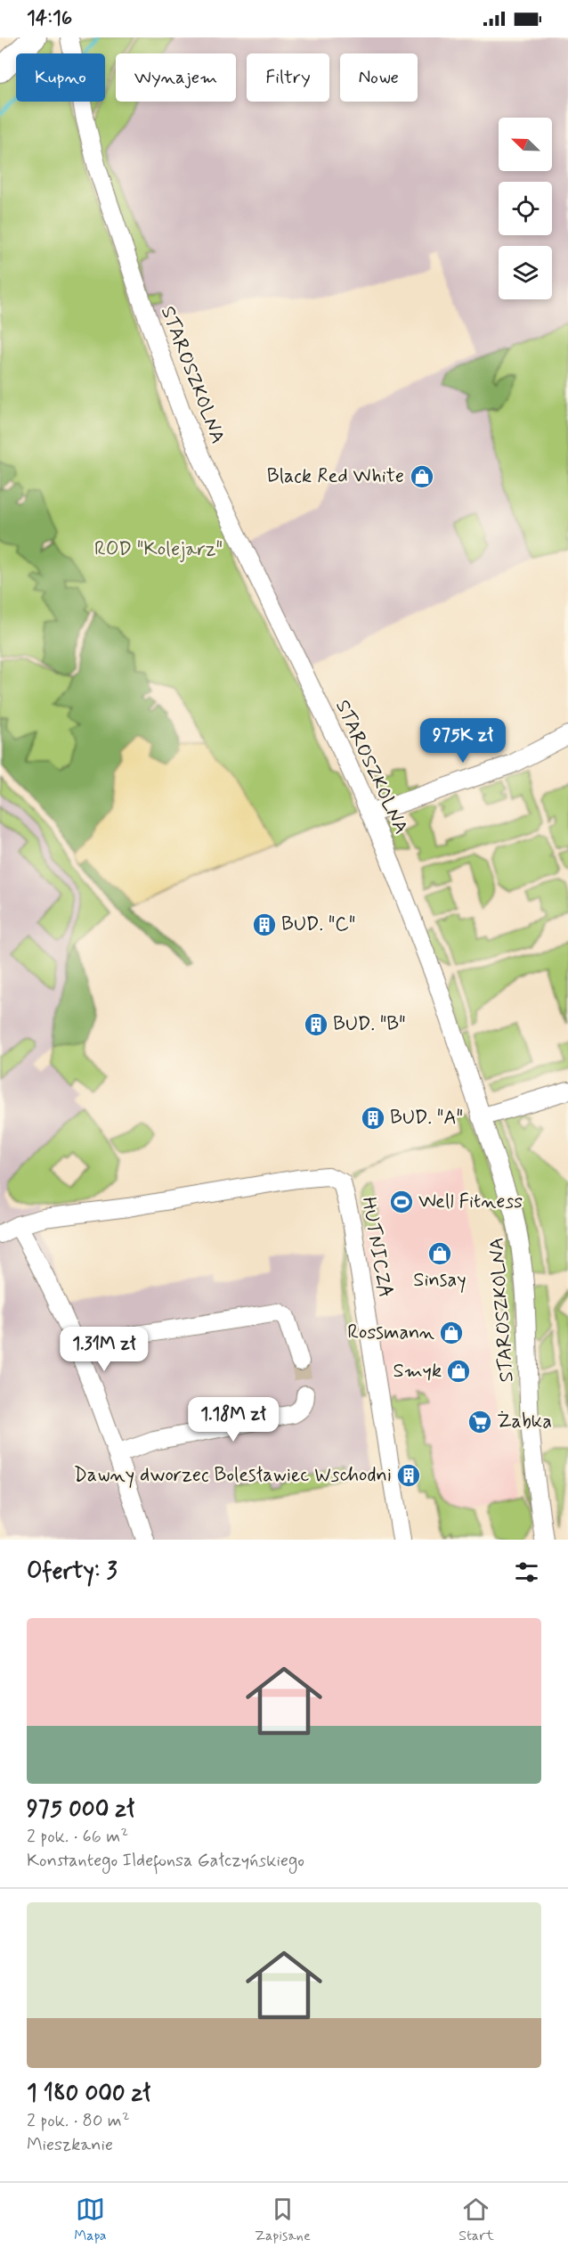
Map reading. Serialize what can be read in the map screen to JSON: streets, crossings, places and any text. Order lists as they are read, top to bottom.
{
  "streets": {
    "street": ["STAROSZKOLNA", "HUTNICZA"]
  },
  "parks": ["ROD \"Kolejarz\""],
  "places": {
    "shop": [
      "Black Red White",
      "Sinsay",
      "Rossmann",
      "Smyk"
    ],
    "building": [
      "BUD. \"C\"",
      "BUD. \"B\"",
      "BUD. \"A\"",
      "Dawny dworzec Bolesławiec Wschodni"
    ],
    "sports": ["Well Fitness"],
    "supermarket": ["Żabka"]
  },
  "north": "top left",
  "page": {
    "status": "14:16",
    "chip": [
      "Kupno",
      "Wynajem",
      "Filtry",
      "Nowe"
    ],
    "price": ["975K zł", "1.31M zł", "1.18M zł"],
    "heading": "Oferty: 3",
    "list": [
      {
        "name": "975 000 zł",
        "note": "2 pok. · 66 m² · Konstantego Ildefonsa Gałczyńskiego"
      },
      {
        "name": "1 180 000 zł",
        "note": "2 pok. · 80 m² · Mieszkanie"
      }
    ],
    "tabs": ["Mapa", "Zapisane", "Start"]
  }
}
